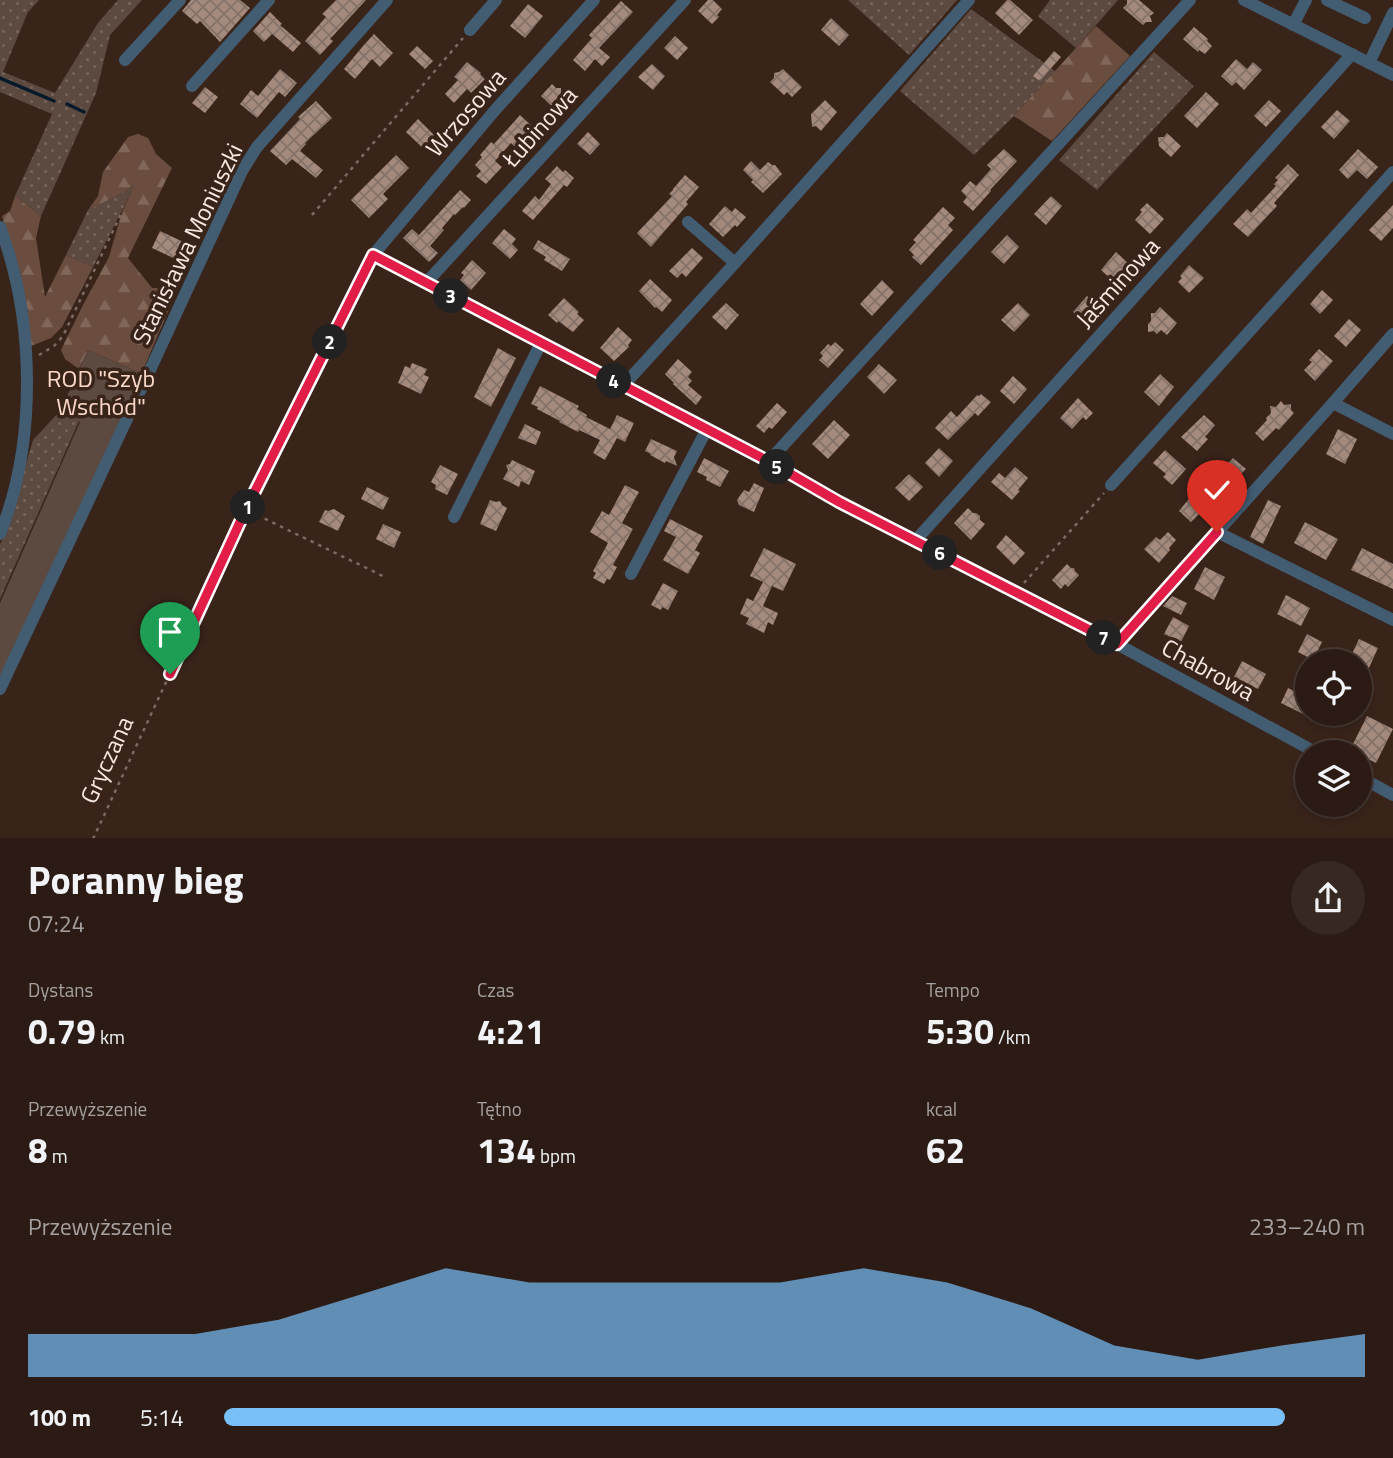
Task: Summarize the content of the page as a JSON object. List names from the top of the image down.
{
  "streets": {
    "street": [
      "Wrzosowa",
      "Łubinowa",
      "Stanisława Moniuszki",
      "Jaśminowa",
      "Chabrowa"
    ],
    "path": ["Gryczana"]
  },
  "crossings": [
    ["Wrzosowa", "Chabrowa"],
    ["Łubinowa", "Chabrowa"],
    ["Jaśminowa", "Chabrowa"]
  ],
  "parks": ["ROD \"Szyb Wschód\""],
  "page": {
    "pins": [
      "3",
      "2",
      "4",
      "5",
      "1",
      "6",
      "7"
    ],
    "heading": ["Poranny bieg", "07:24"],
    "stats": [
      ["Dystans", "0.79 km"],
      ["Czas", "4:21"],
      ["Tempo", "5:30 /km"],
      ["Przewyższenie", "8 m"],
      ["Tętno", "134 bpm"],
      ["kcal", "62"]
    ],
    "chart": ["Przewyższenie", "233–240 m"],
    "list": [
      {
        "name": "100 m",
        "note": "5:14"
      }
    ]
  }
}
